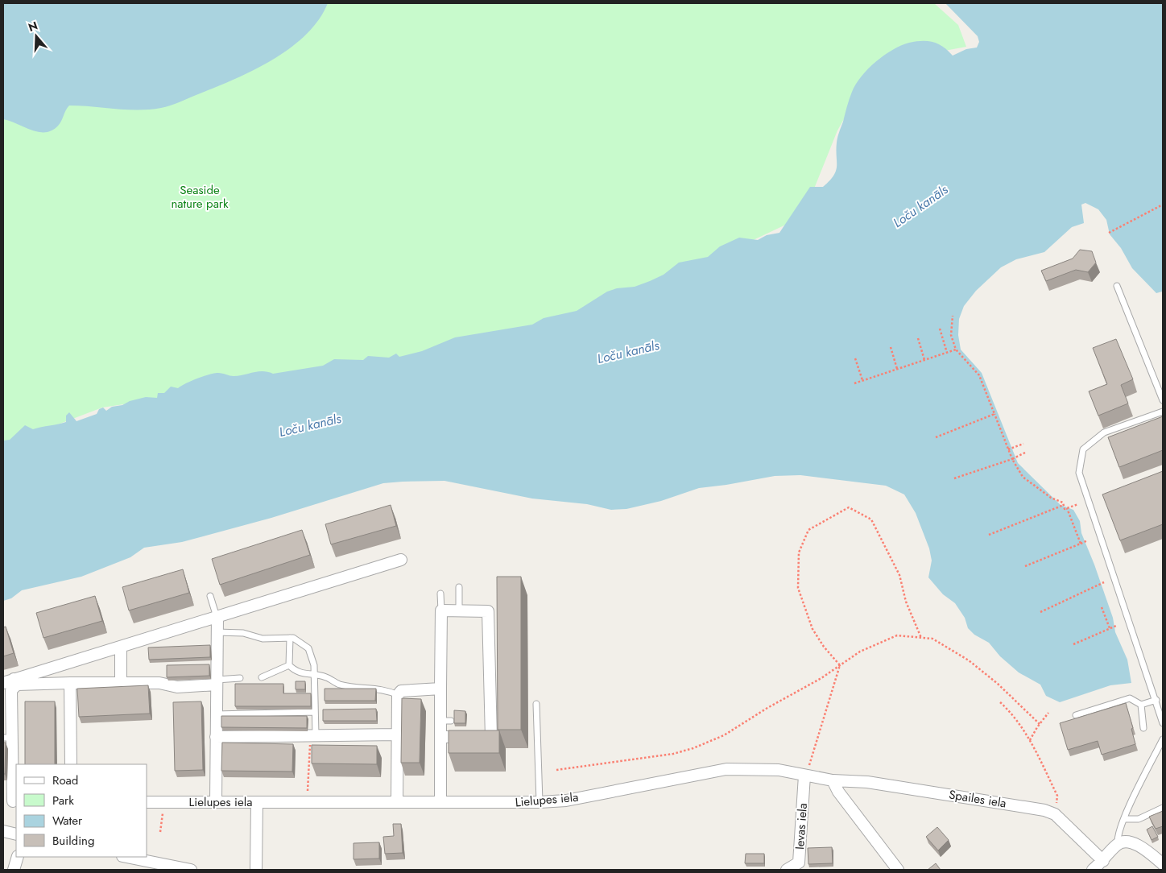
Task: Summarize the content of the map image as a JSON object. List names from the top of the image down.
{
  "streets": {
    "street": ["Spailes iela", "Lielupes iela", "Ievas iela"]
  },
  "crossings": [
    ["Spailes iela", "Lielupes iela"],
    ["Lielupes iela", "Ievas iela"]
  ],
  "water": ["Loču kanāls"],
  "parks": ["Seaside nature park"],
  "legend": [
    "Road",
    "Park",
    "Water",
    "Building"
  ],
  "north": "top"
}
